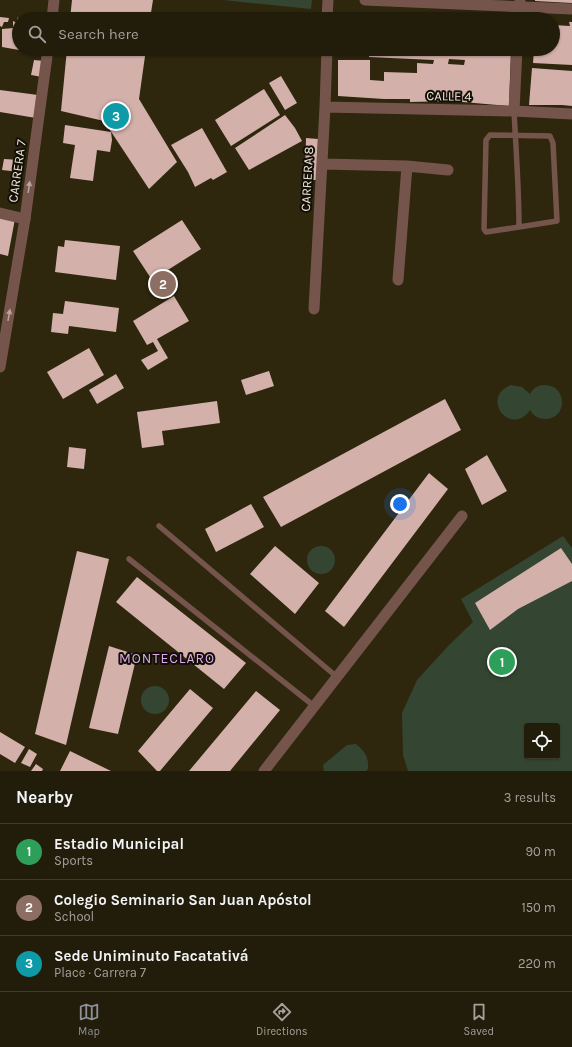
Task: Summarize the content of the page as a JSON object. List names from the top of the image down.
{
  "streets": {
    "street": ["CALLE 4", "CARRERA 7", "CARRERA 8"]
  },
  "crossings": [
    ["CALLE 4", "CARRERA 8"]
  ],
  "one_way": ["CARRERA 7"],
  "districts": ["MONTECLARO"],
  "page": {
    "search": "Search here",
    "pins": ["3", "2", "1"],
    "heading": ["Nearby", "3 results"],
    "list": [
      {
        "mark": "1",
        "name": "Estadio Municipal",
        "note": "Sports",
        "value": "90 m"
      },
      {
        "mark": "2",
        "name": "Colegio Seminario San Juan Apóstol",
        "note": "School",
        "value": "150 m"
      },
      {
        "mark": "3",
        "name": "Sede Uniminuto Facatativá",
        "note": "Place · Carrera 7",
        "value": "220 m"
      }
    ],
    "nav": ["Map", "Directions", "Saved"]
  }
}
